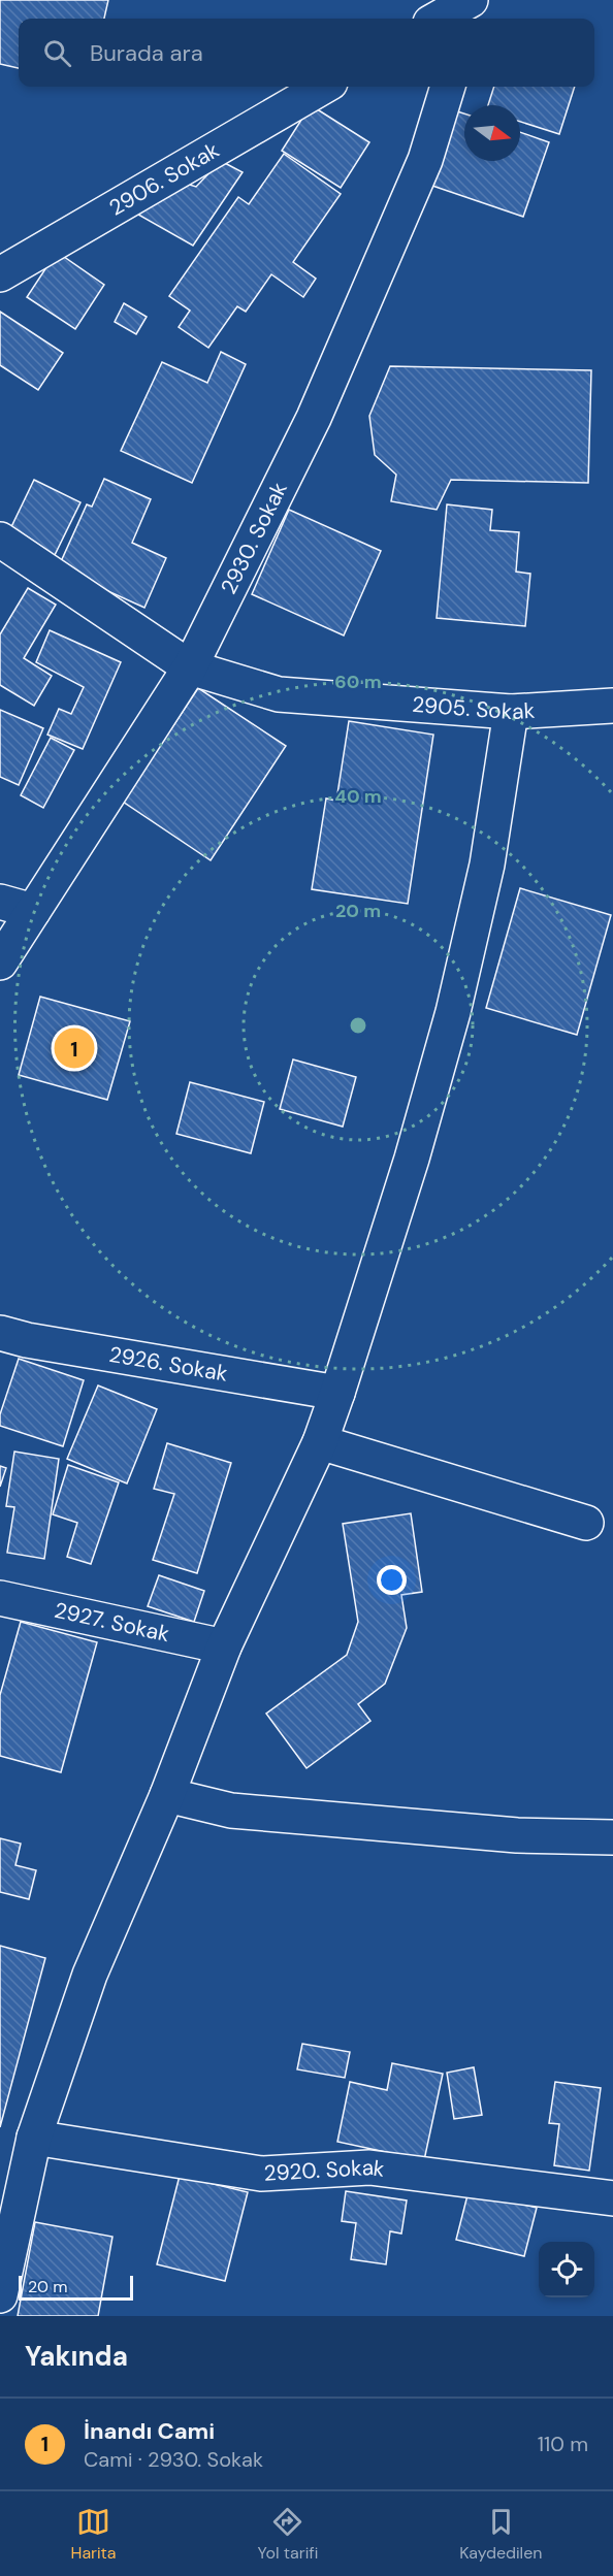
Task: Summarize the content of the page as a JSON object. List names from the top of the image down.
{
  "streets": {
    "street": [
      "2906. Sokak",
      "2930. Sokak",
      "2905. Sokak",
      "2926. Sokak",
      "2927. Sokak",
      "2920. Sokak"
    ]
  },
  "crossings": [
    ["2930. Sokak", "2905. Sokak"]
  ],
  "scale_bar": "20 m",
  "north": "right",
  "page": {
    "search": "Burada ara",
    "pins": "1",
    "scale": "20 m",
    "heading": "Yakında",
    "list": [
      {
        "mark": "1",
        "name": "İnandı Cami",
        "note": "Cami · 2930. Sokak",
        "value": "110 m"
      }
    ],
    "nav": ["Harita", "Yol tarifi", "Kaydedilen"]
  },
  "rings": ["60 m", "40 m", "20 m"]
}
